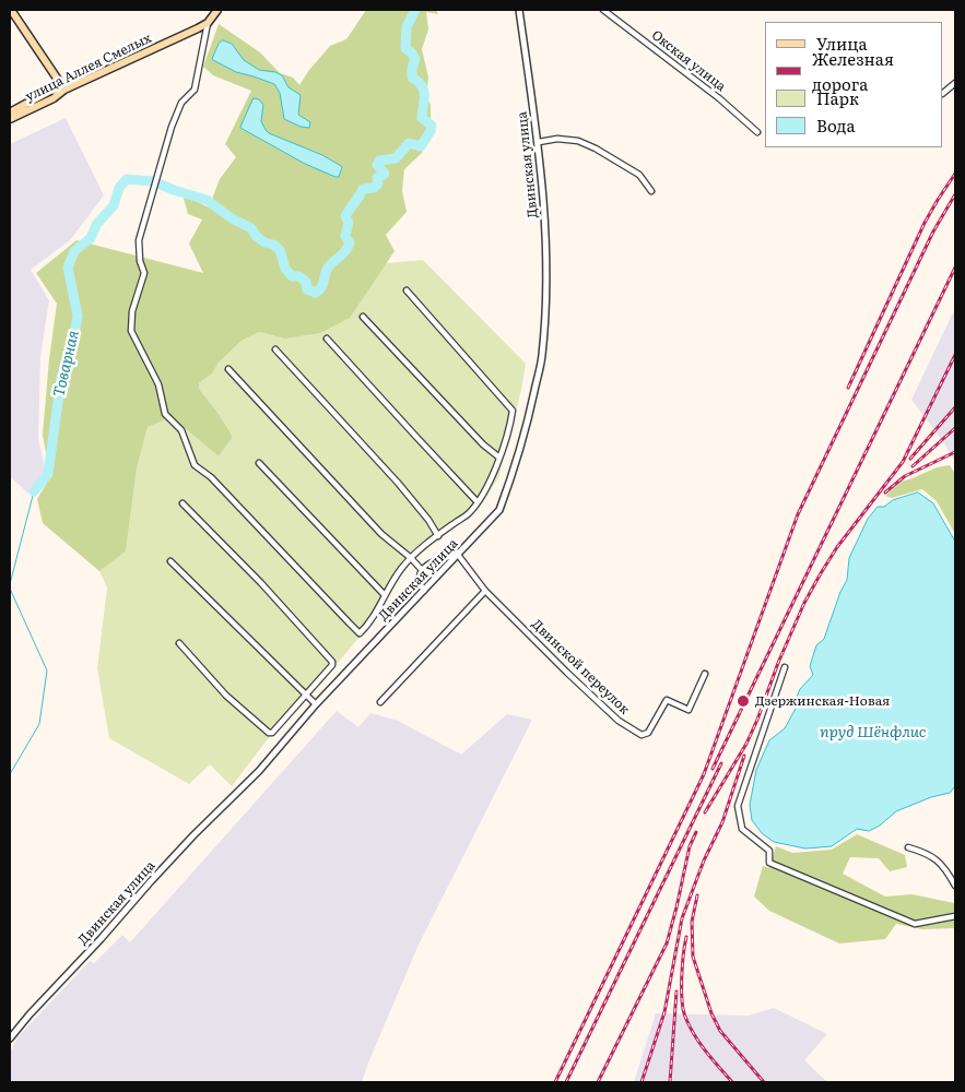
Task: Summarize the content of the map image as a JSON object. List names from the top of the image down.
{
  "streets": {
    "main road": ["улица Аллея Смелых"],
    "street": ["Окская улица", "Двинская улица", "Двинской переулок"]
  },
  "crossings": [
    ["Двинская улица", "Двинской переулок"]
  ],
  "water": ["Товарная", "пруд Шёнфлис"],
  "places": ["Дзержинская-Новая"],
  "legend": [
    "Улица",
    "Железная дорога",
    "Парк",
    "Вода"
  ]
}
